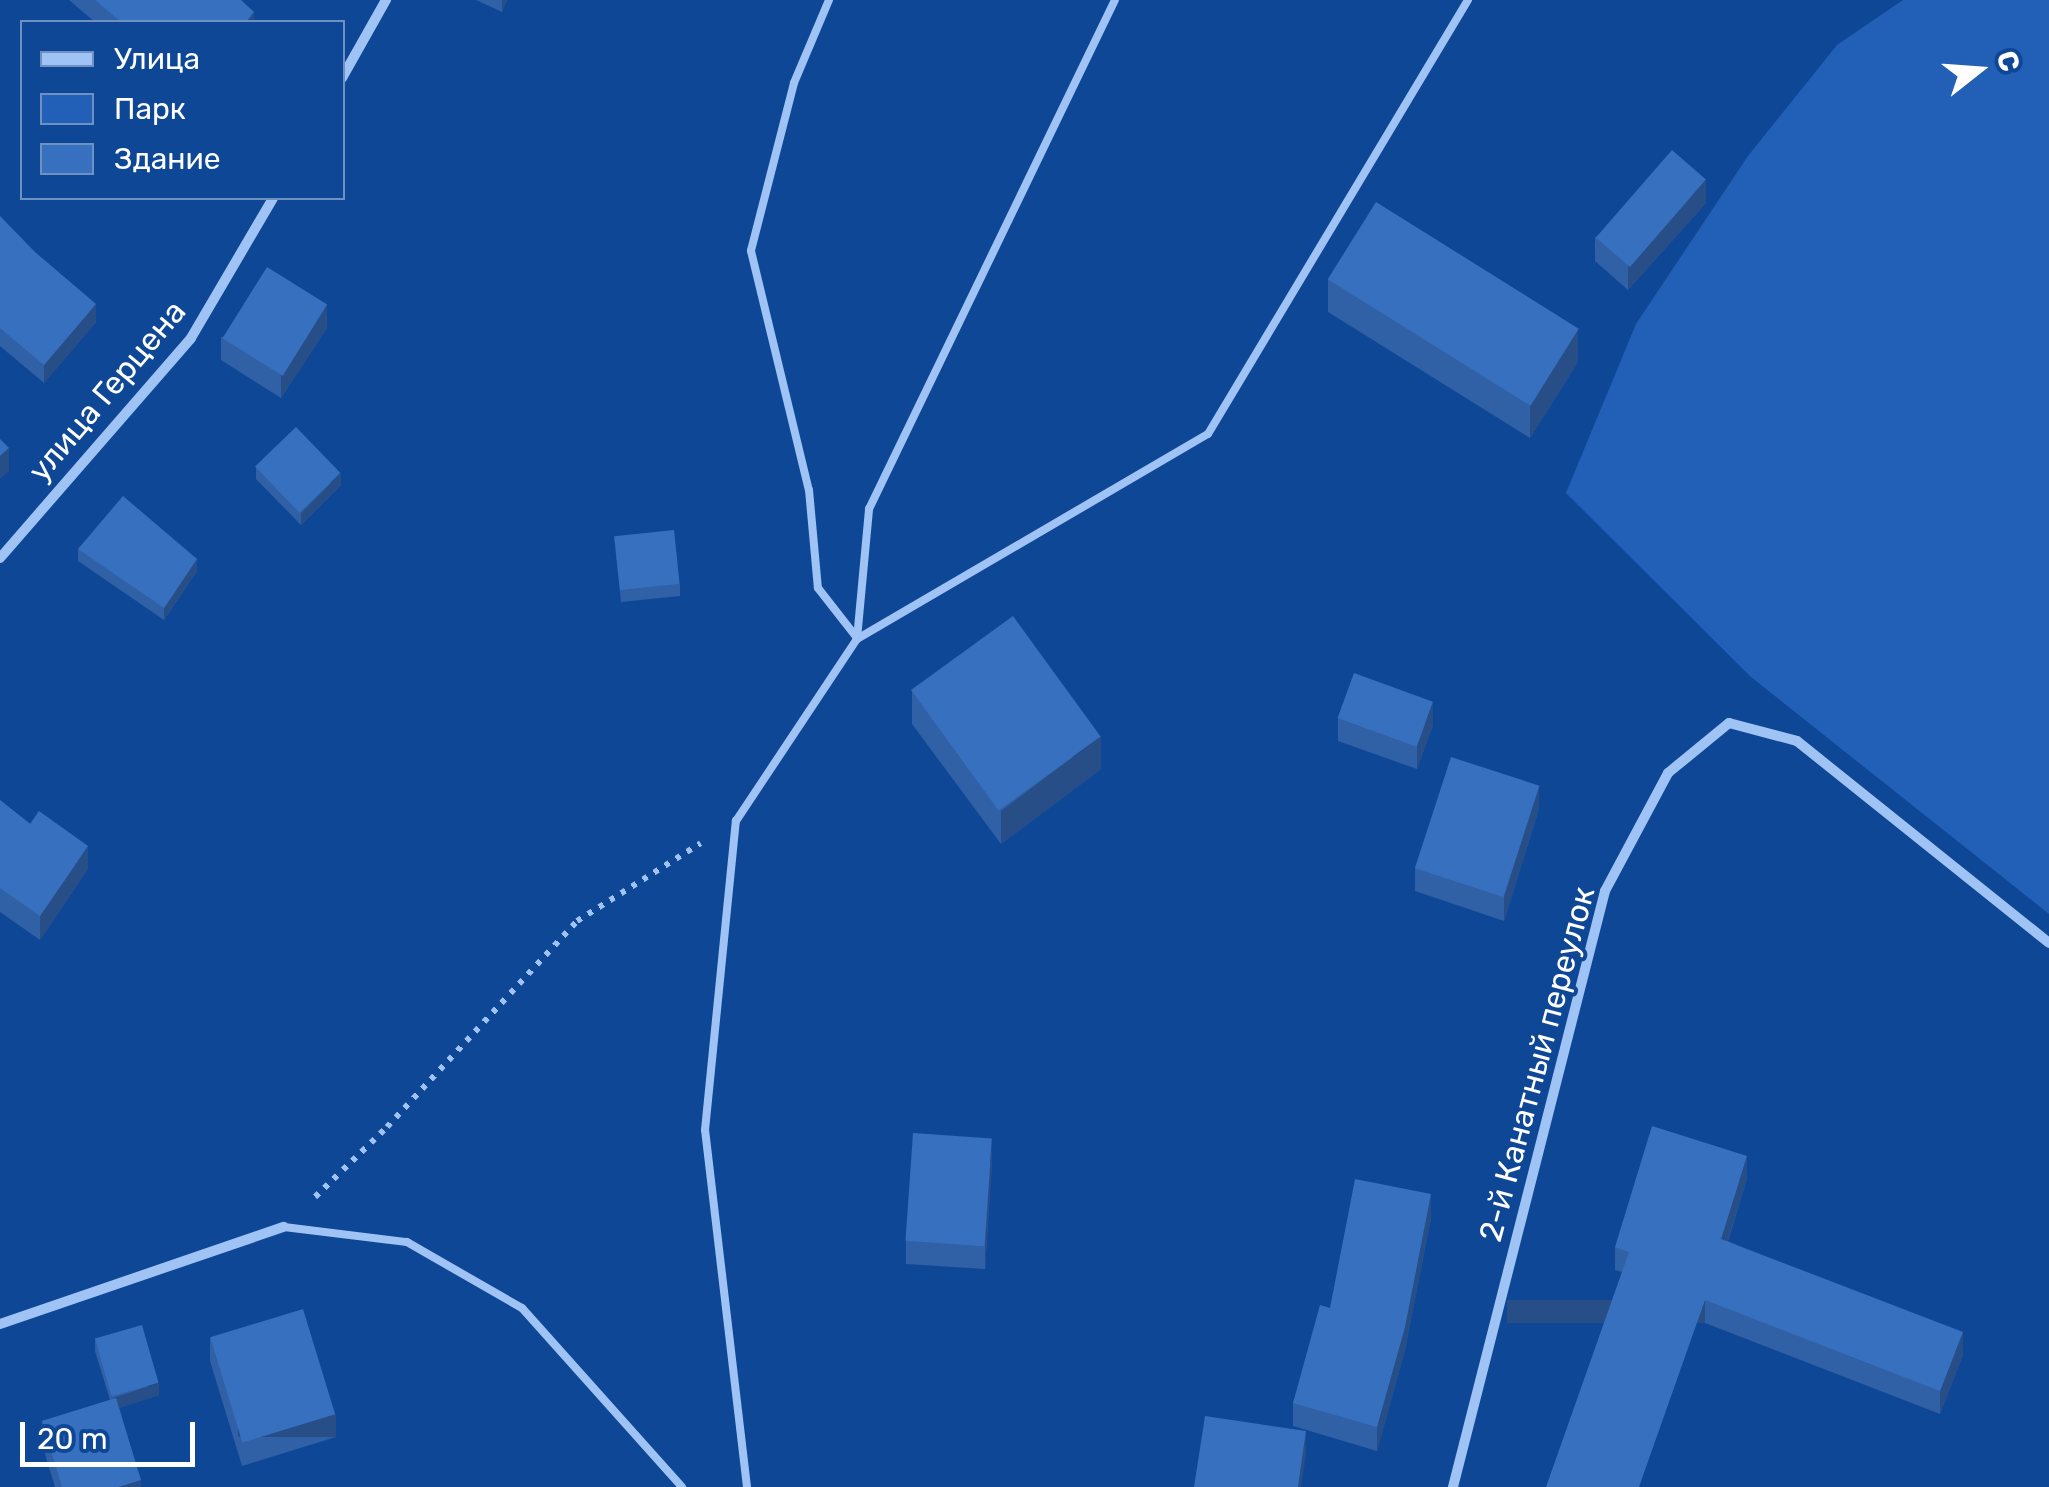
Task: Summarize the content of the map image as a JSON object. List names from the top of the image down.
{
  "streets": {
    "street": ["улица Герцена", "2-й Канатный переулок"]
  },
  "legend": ["Улица", "Парк", "Здание"],
  "scale_bar": "20 m",
  "north": "right"
}
